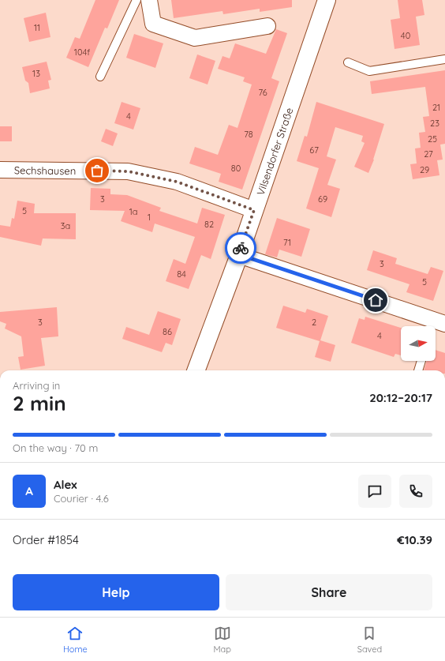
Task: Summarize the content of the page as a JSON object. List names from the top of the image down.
{
  "streets": {
    "main road": ["Vilsendorfer Straße"],
    "street": ["Sechshausen"]
  },
  "crossings": [
    ["Vilsendorfer Straße", "Sechshausen"]
  ],
  "house_numbers": [
    "11",
    "40",
    "104f",
    "13",
    "76",
    "21",
    "4",
    "23",
    "78",
    "25",
    "67",
    "27",
    "80",
    "29",
    "3",
    "69",
    "5",
    "1a",
    "1",
    "82",
    "3a",
    "71",
    "3",
    "84",
    "5",
    "3",
    "2",
    "86",
    "4"
  ],
  "north": "right",
  "page": {
    "heading": ["2 min", "Arriving in", "20:12–20:17"],
    "panel": [
      "Alex",
      "Courier · 4.6",
      "Order #1854",
      "€10.39"
    ],
    "bar": "On the way · 70 m",
    "round": "A",
    "buttons": ["Help", "Share"],
    "tabs": ["Home", "Map", "Saved"]
  }
}
